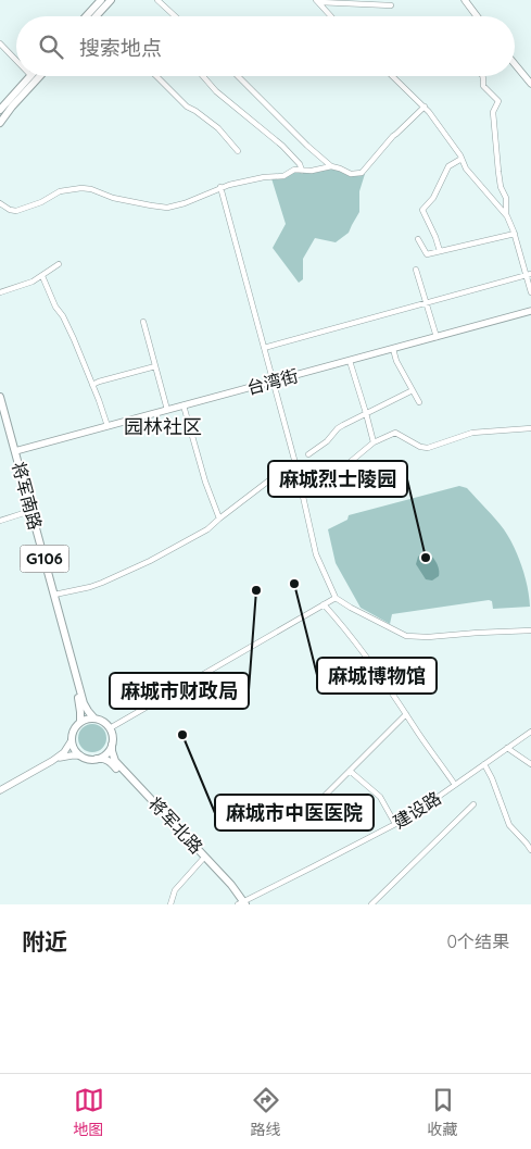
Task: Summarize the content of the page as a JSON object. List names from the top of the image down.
{
  "streets": {
    "highway": ["将军南路", "G106", "将军北路"],
    "main road": ["台湾街"],
    "street": ["建设路"]
  },
  "crossings": [
    ["台湾街", "将军南路"],
    ["将军南路", "G106"],
    ["将军南路", "将军北路"],
    ["G106", "将军北路"],
    ["建设路", "将军北路"]
  ],
  "districts": ["园林社区"],
  "places": [
    "麻城烈士陵园",
    "麻城博物馆",
    "麻城市财政局",
    "麻城市中医医院"
  ],
  "page": {
    "search": "搜索地点",
    "heading": ["附近", "0个结果"],
    "nav": ["地图", "路线", "收藏"]
  }
}
